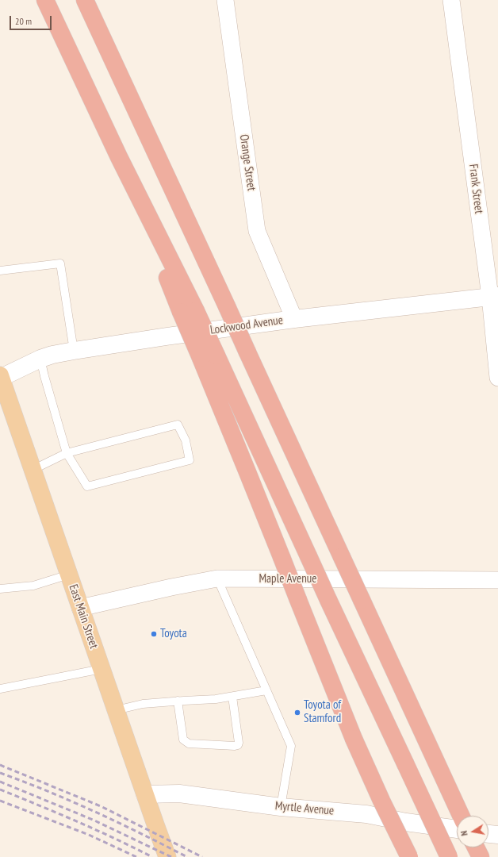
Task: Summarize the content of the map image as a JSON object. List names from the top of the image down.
{
  "streets": {
    "main road": ["East Main Street"],
    "street": [
      "Orange Street",
      "Frank Street",
      "Lockwood Avenue",
      "Maple Avenue",
      "Myrtle Avenue"
    ]
  },
  "crossings": [
    ["Orange Street", "Lockwood Avenue"],
    ["Frank Street", "Lockwood Avenue"],
    ["Lockwood Avenue", "East Main Street"],
    ["Maple Avenue", "East Main Street"],
    ["East Main Street", "Myrtle Avenue"]
  ],
  "places": ["Toyota", "Toyota of Stamford"],
  "scale_bar": "20 m",
  "north": "left"
}
